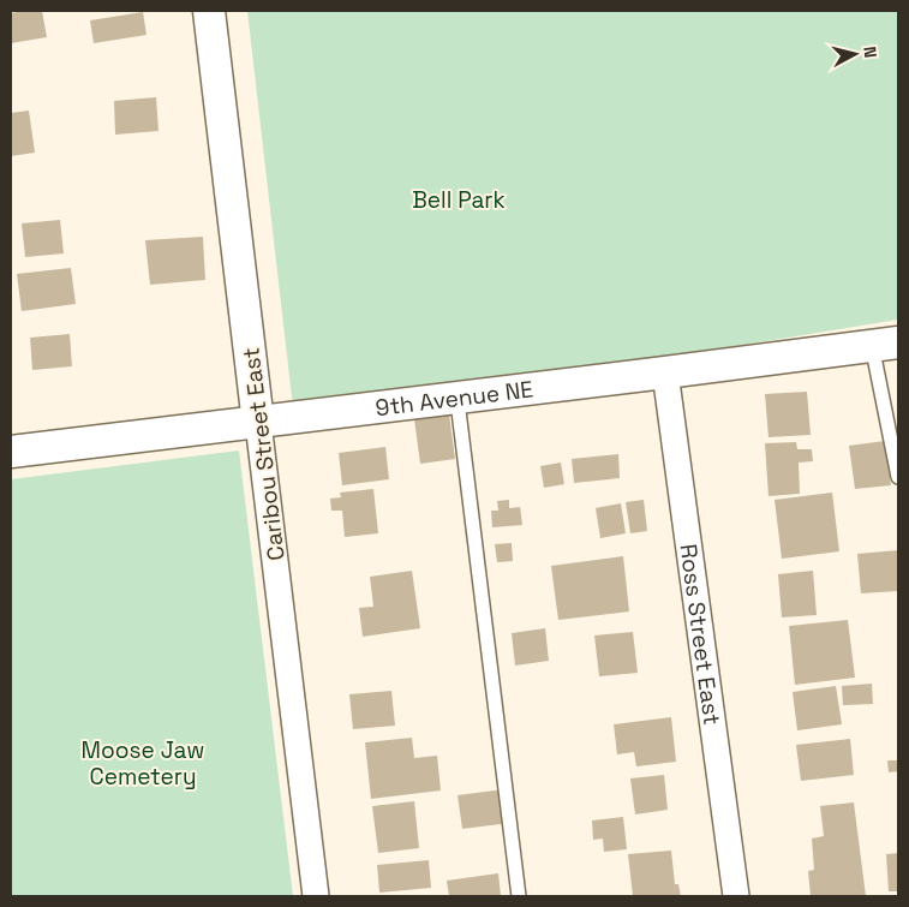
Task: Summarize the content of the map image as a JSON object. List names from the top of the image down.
{
  "streets": {
    "street": ["9th Avenue NE", "Caribou Street East", "Ross Street East"]
  },
  "crossings": [
    ["9th Avenue NE", "Caribou Street East"],
    ["9th Avenue NE", "Ross Street East"]
  ],
  "parks": ["Bell Park", "Moose Jaw Cemetery"],
  "north": "right"
}
